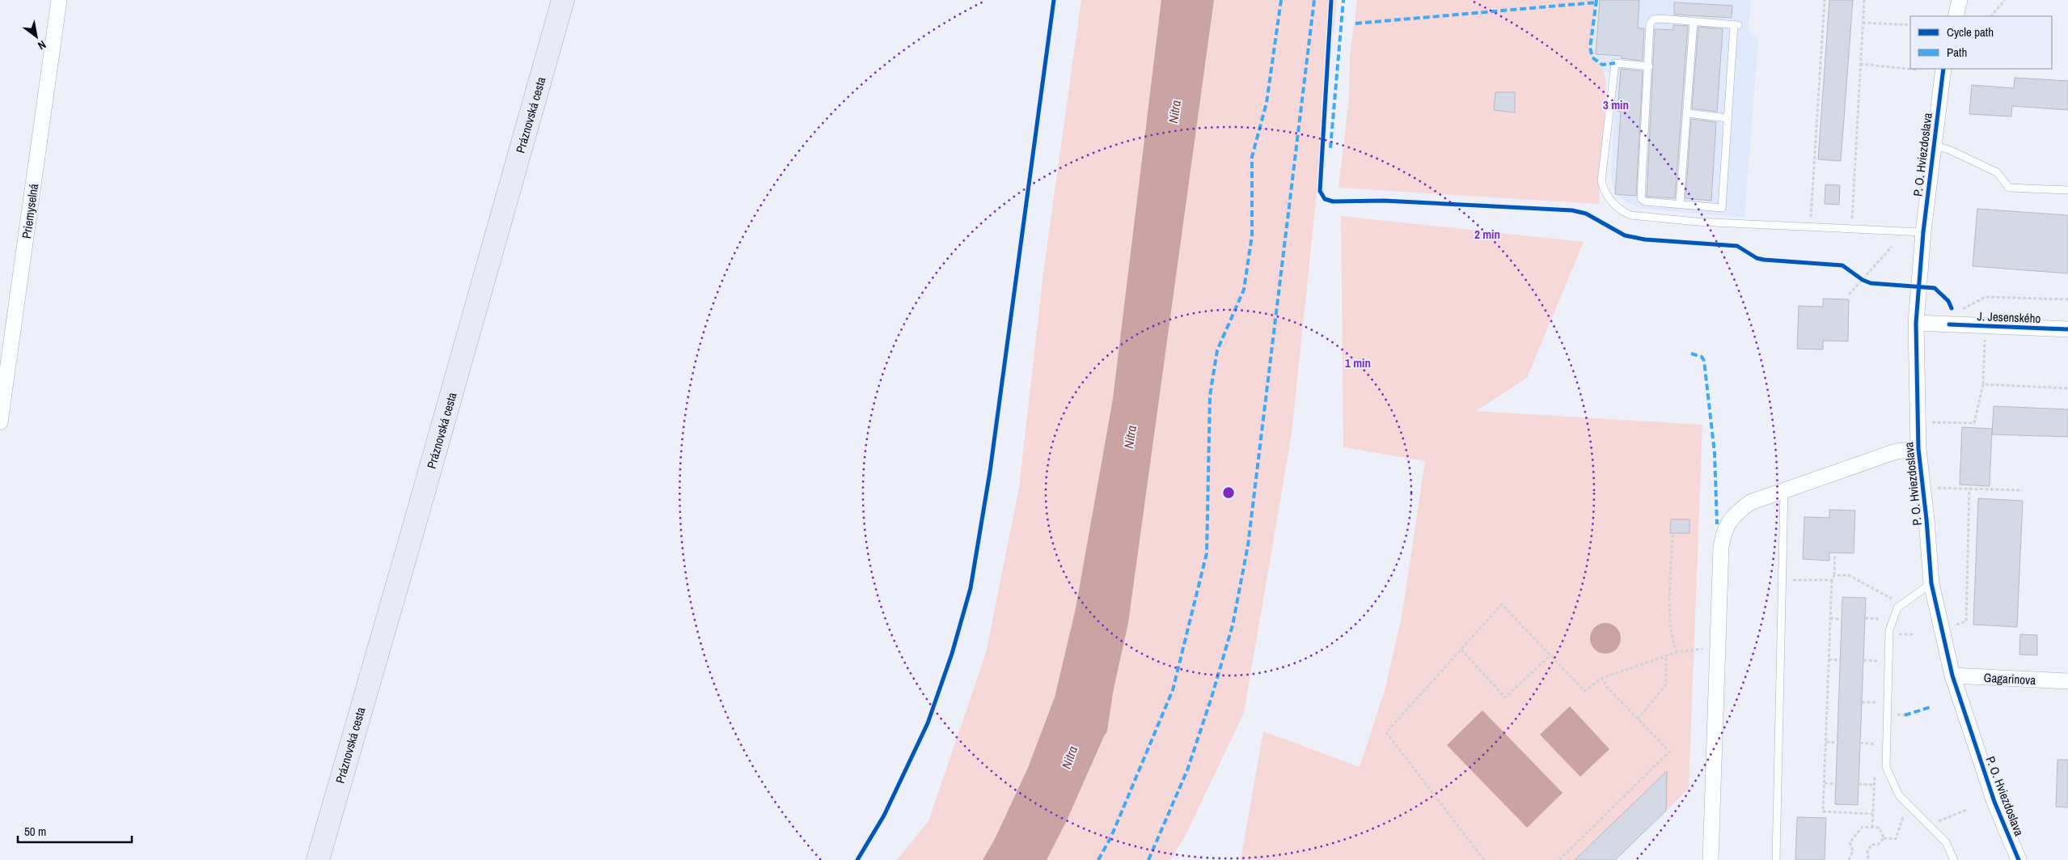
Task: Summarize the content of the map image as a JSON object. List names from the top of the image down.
{
  "streets": {
    "main road": ["Práznovská cesta"],
    "street": [
      "P. O. Hviezdoslava",
      "Priemyselná",
      "J. Jesenského",
      "Gagarinova"
    ]
  },
  "crossings": [
    ["P. O. Hviezdoslava", "J. Jesenského"],
    ["P. O. Hviezdoslava", "Gagarinova"]
  ],
  "water": ["Nitra"],
  "legend": ["Cycle path", "Path"],
  "scale_bar": "50 m",
  "north": "bottom right",
  "rings": ["3 min", "2 min", "1 min"]
}
